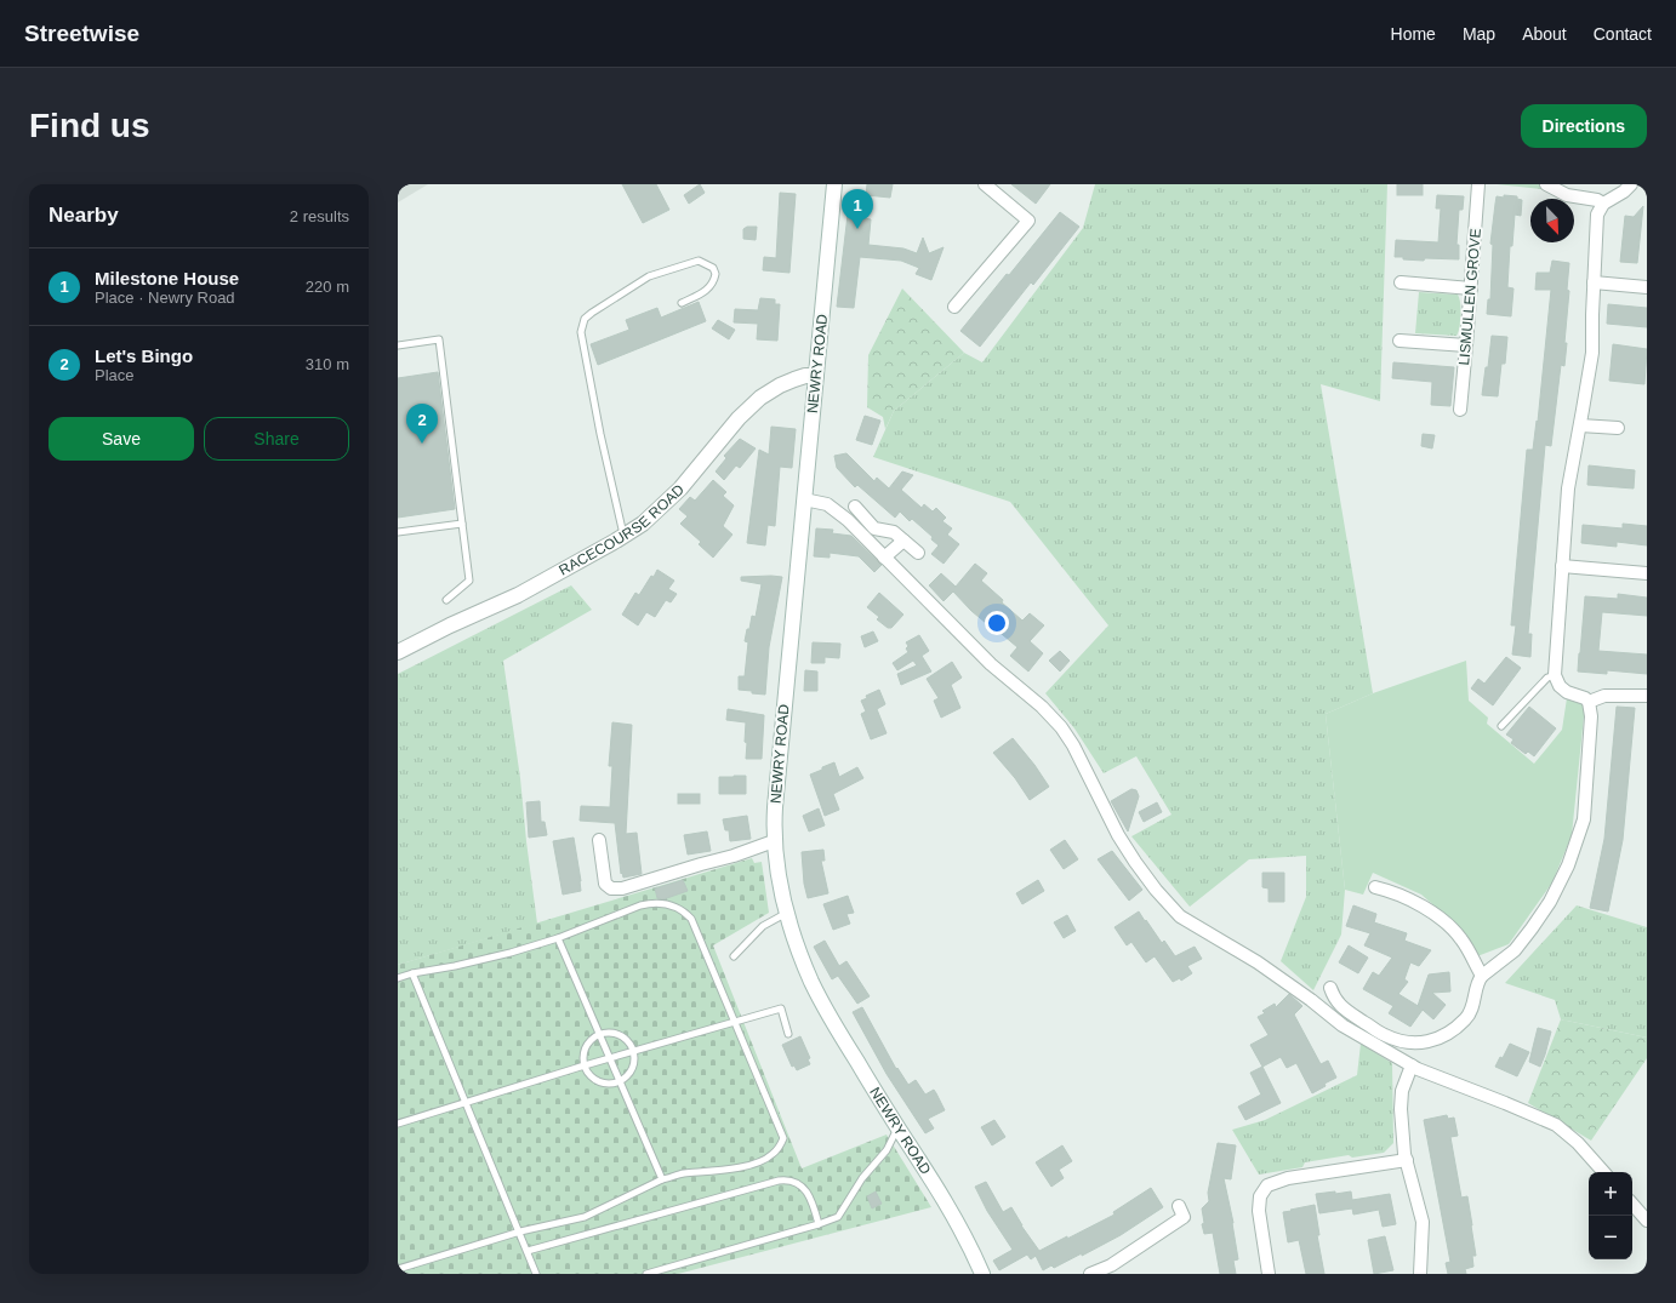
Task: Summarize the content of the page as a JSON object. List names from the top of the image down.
{
  "streets": {
    "main road": ["NEWRY ROAD", "RACECOURSE ROAD"],
    "street": ["LISMULLEN GROVE"]
  },
  "crossings": [
    ["NEWRY ROAD", "RACECOURSE ROAD"]
  ],
  "north": "bottom right",
  "page": {
    "header": "Streetwise",
    "nav": [
      "Home",
      "Map",
      "About",
      "Contact"
    ],
    "buttons": [
      "Directions",
      ["Save", "Share"]
    ],
    "title": "Find us",
    "heading": ["Nearby", "2 results"],
    "pins": ["1", "2"],
    "list": [
      {
        "mark": "1",
        "name": "Milestone House",
        "note": "Place · Newry Road",
        "value": "220 m"
      },
      {
        "mark": "2",
        "name": "Let's Bingo",
        "note": "Place",
        "value": "310 m"
      }
    ],
    "map_buttons": ["+", "−"]
  }
}
